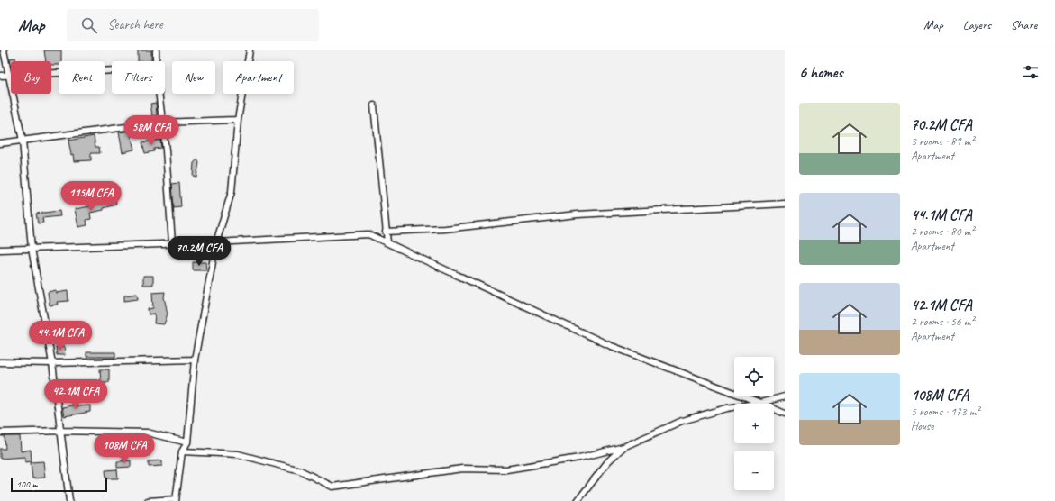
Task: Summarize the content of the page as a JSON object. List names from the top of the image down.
{
  "scale_bar": "100 m",
  "page": {
    "header": "Map",
    "search": "Search here",
    "nav": ["Map", "Layers", "Share"],
    "heading": "6 homes",
    "chip": [
      "Buy",
      "Rent",
      "Filters",
      "New",
      "Apartment"
    ],
    "list": [
      {
        "name": "70.2M CFA",
        "note": "3 rooms · 89 m² · Apartment"
      },
      {
        "name": "44.1M CFA",
        "note": "2 rooms · 80 m² · Apartment"
      },
      {
        "name": "42.1M CFA",
        "note": "2 rooms · 56 m² · Apartment"
      },
      {
        "name": "108M CFA",
        "note": "5 rooms · 173 m² · House"
      }
    ],
    "price": [
      "58M CFA",
      "115M CFA",
      "70.2M CFA",
      "44.1M CFA",
      "42.1M CFA",
      "108M CFA"
    ],
    "map_buttons": ["+", "−"],
    "scale": "100 m"
  }
}
